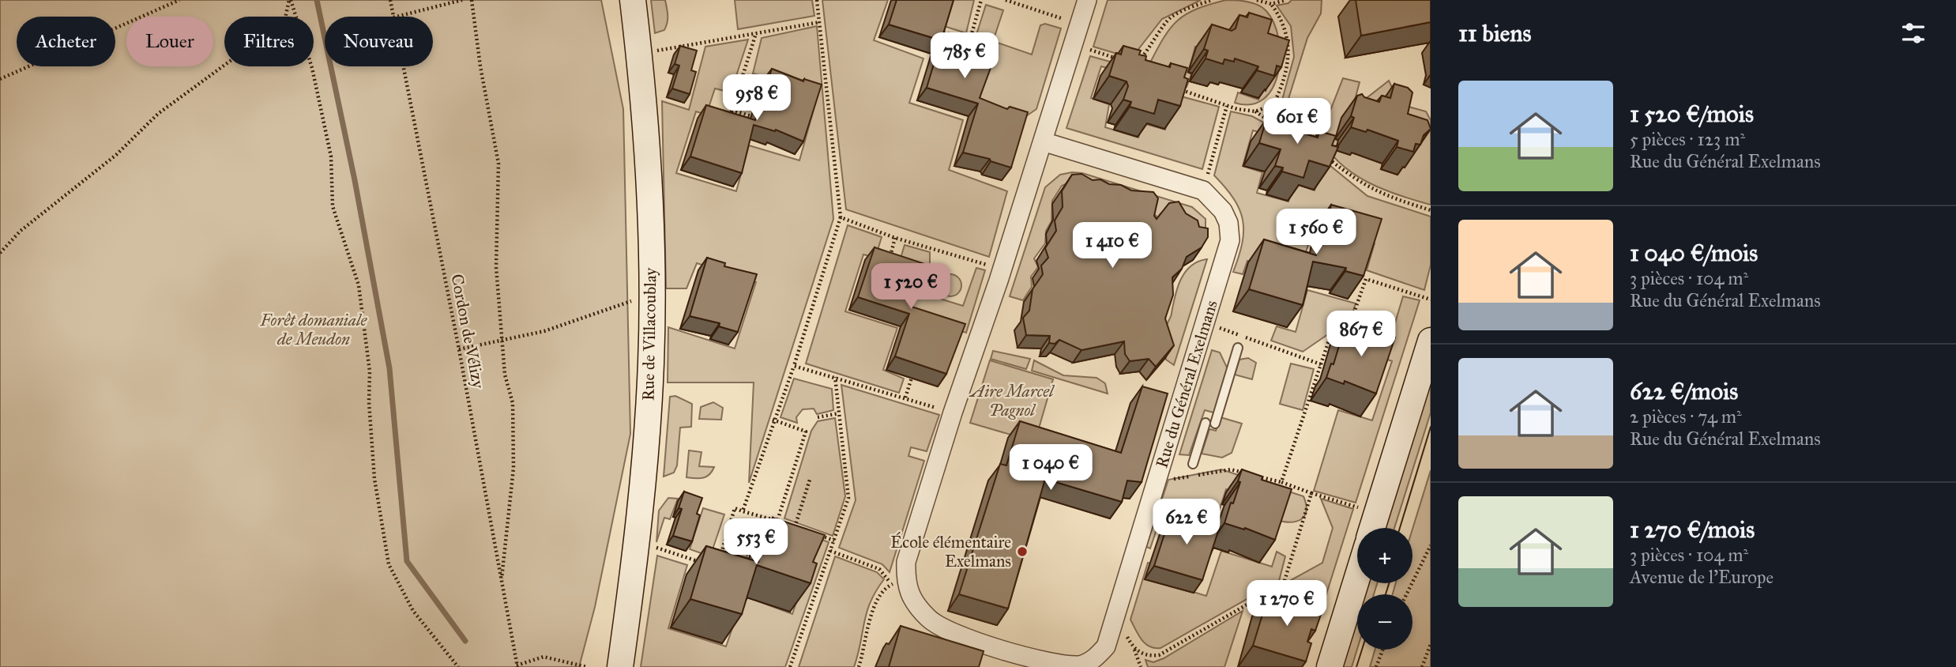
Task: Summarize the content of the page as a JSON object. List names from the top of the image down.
{
  "streets": {
    "street": ["Rue de Villacoublay", "Rue du Général Exelmans"],
    "path": ["Cordon de Vélizy"]
  },
  "parks": ["Forêt domaniale de Meudon", "Aire Marcel Pagnol"],
  "places": ["École élémentaire Exelmans"],
  "page": {
    "heading": "11 biens",
    "chip": [
      "Acheter",
      "Louer",
      "Filtres",
      "Nouveau"
    ],
    "price": [
      "785 €",
      "958 €",
      "601 €",
      "1 560 €",
      "1 410 €",
      "1 520 €",
      "867 €",
      "1 040 €",
      "622 €",
      "553 €",
      "1 270 €"
    ],
    "list": [
      {
        "name": "1 520 €/mois",
        "note": "5 pièces · 123 m² · Rue du Général Exelmans"
      },
      {
        "name": "1 040 €/mois",
        "note": "3 pièces · 104 m² · Rue du Général Exelmans"
      },
      {
        "name": "622 €/mois",
        "note": "2 pièces · 74 m² · Rue du Général Exelmans"
      },
      {
        "name": "1 270 €/mois",
        "note": "3 pièces · 104 m² · Avenue de l'Europe"
      }
    ],
    "map_buttons": ["+", "−"]
  }
}
